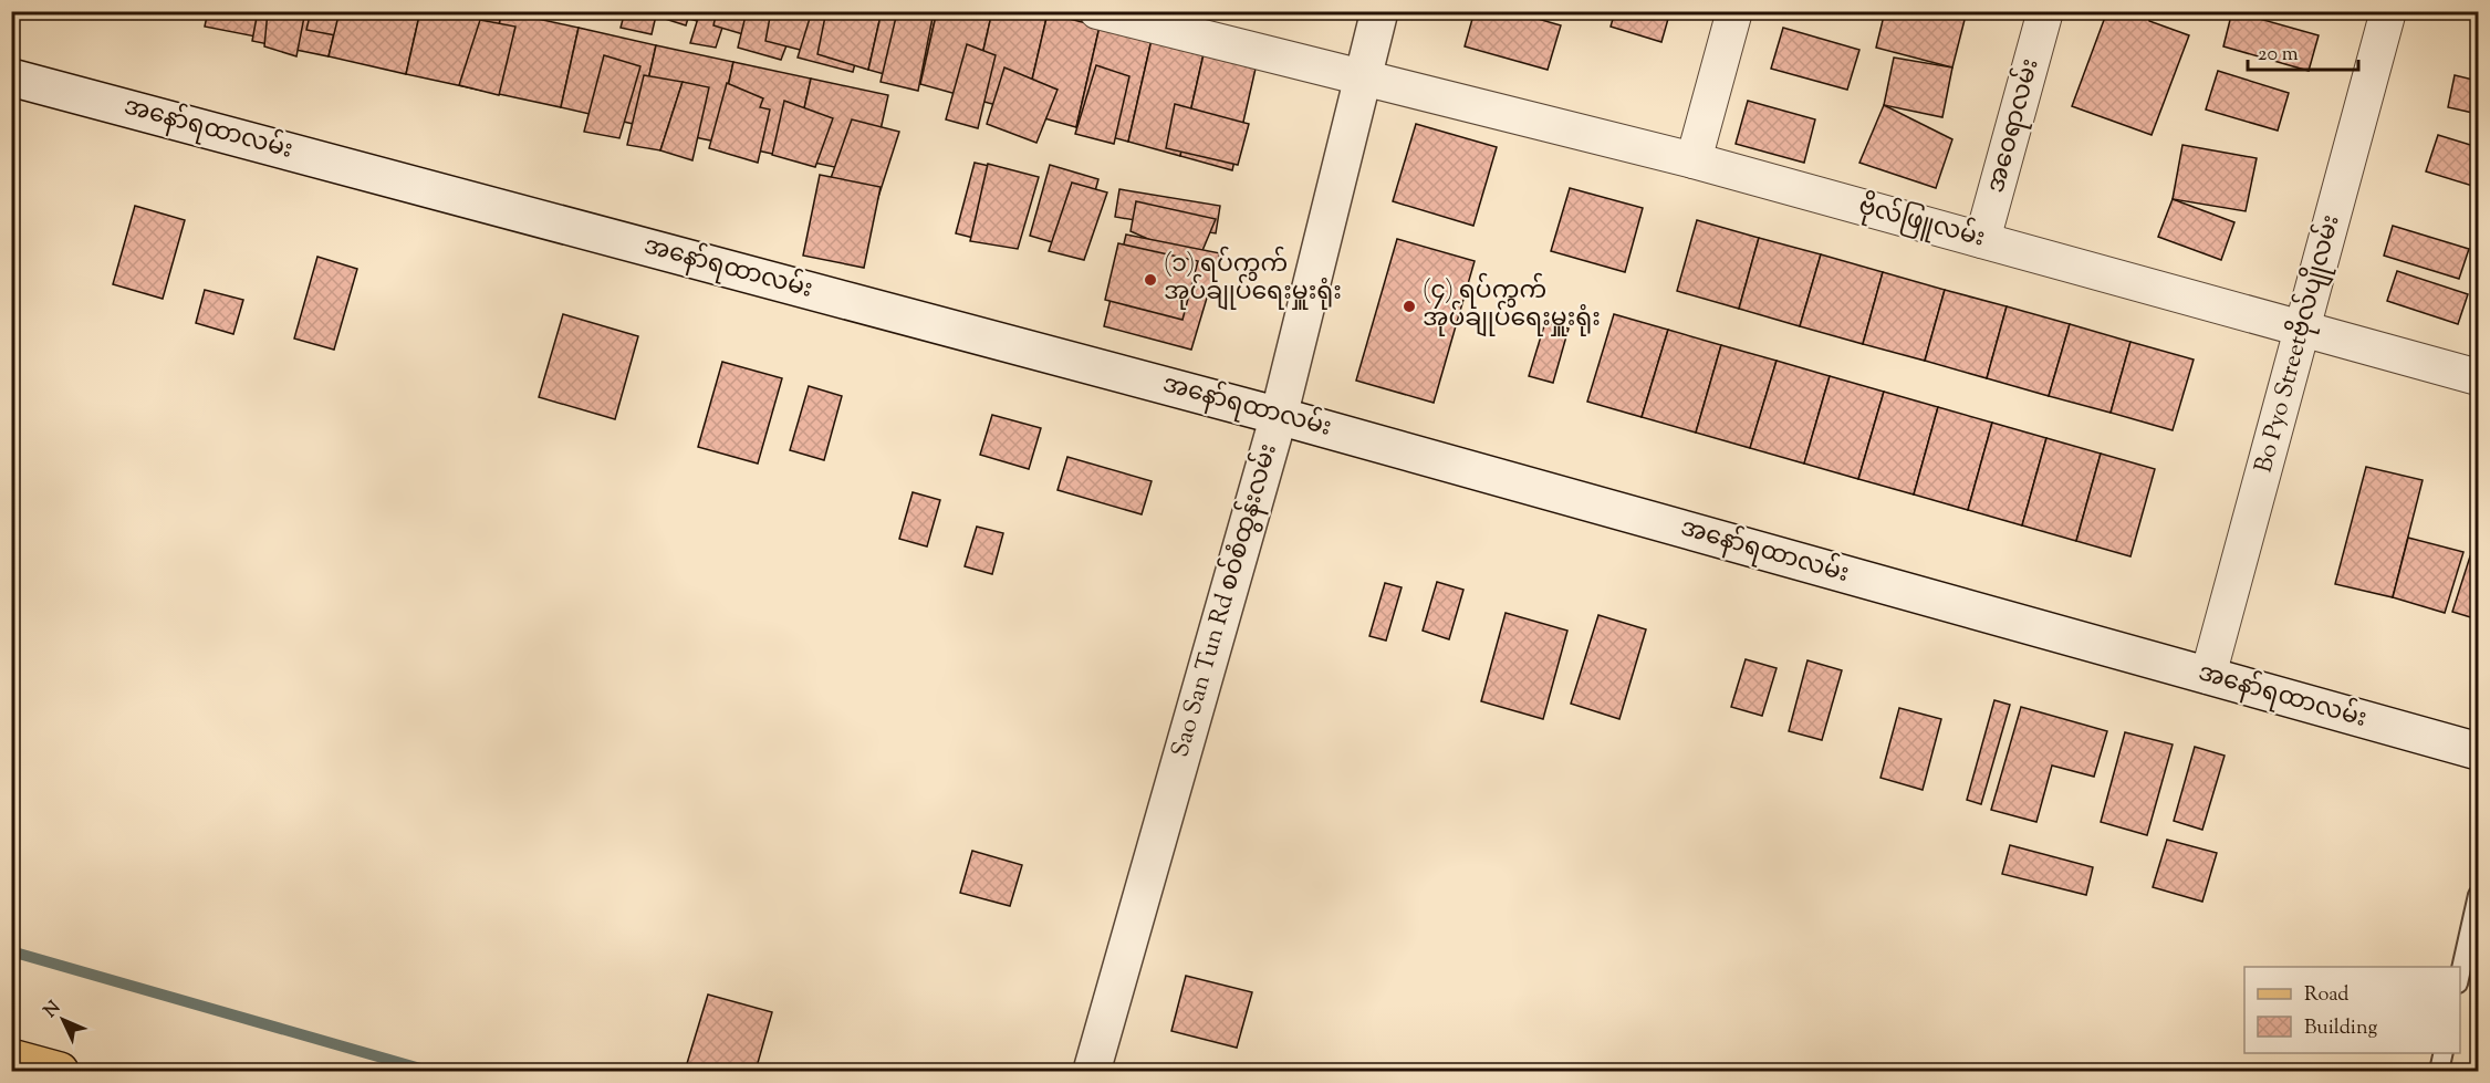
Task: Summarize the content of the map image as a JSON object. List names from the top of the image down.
{
  "streets": {
    "main road": ["အနော်ရထာလမ်း", "Sao San Tun Rd စဝ်စံထွန်းလမ်း"],
    "street": ["အဝေရာလမ်း", "ဗိုလ်ဖြူလမ်း", "Bo Pyo Streetဗိုလ်ပျိုလမ်း"]
  },
  "crossings": [
    ["အဝေရာလမ်း", "ဗိုလ်ဖြူလမ်း"],
    ["အနော်ရထာလမ်း", "Bo Pyo Streetဗိုလ်ပျိုလမ်း"],
    ["အနော်ရထာလမ်း", "Sao San Tun Rd စဝ်စံထွန်းလမ်း"],
    ["ဗိုလ်ဖြူလမ်း", "Bo Pyo Streetဗိုလ်ပျိုလမ်း"],
    ["ဗိုလ်ဖြူလမ်း", "Sao San Tun Rd စဝ်စံထွန်းလမ်း"]
  ],
  "places": ["(၁) ရပ်ကွက် အုပ်ချုပ်ရေးမှူးရုံး", "(၄) ရပ်ကွက် အုပ်ချုပ်ရေးမှူးရုံး"],
  "legend": ["Road", "Building"],
  "scale_bar": "20 m",
  "north": "top left"
}
